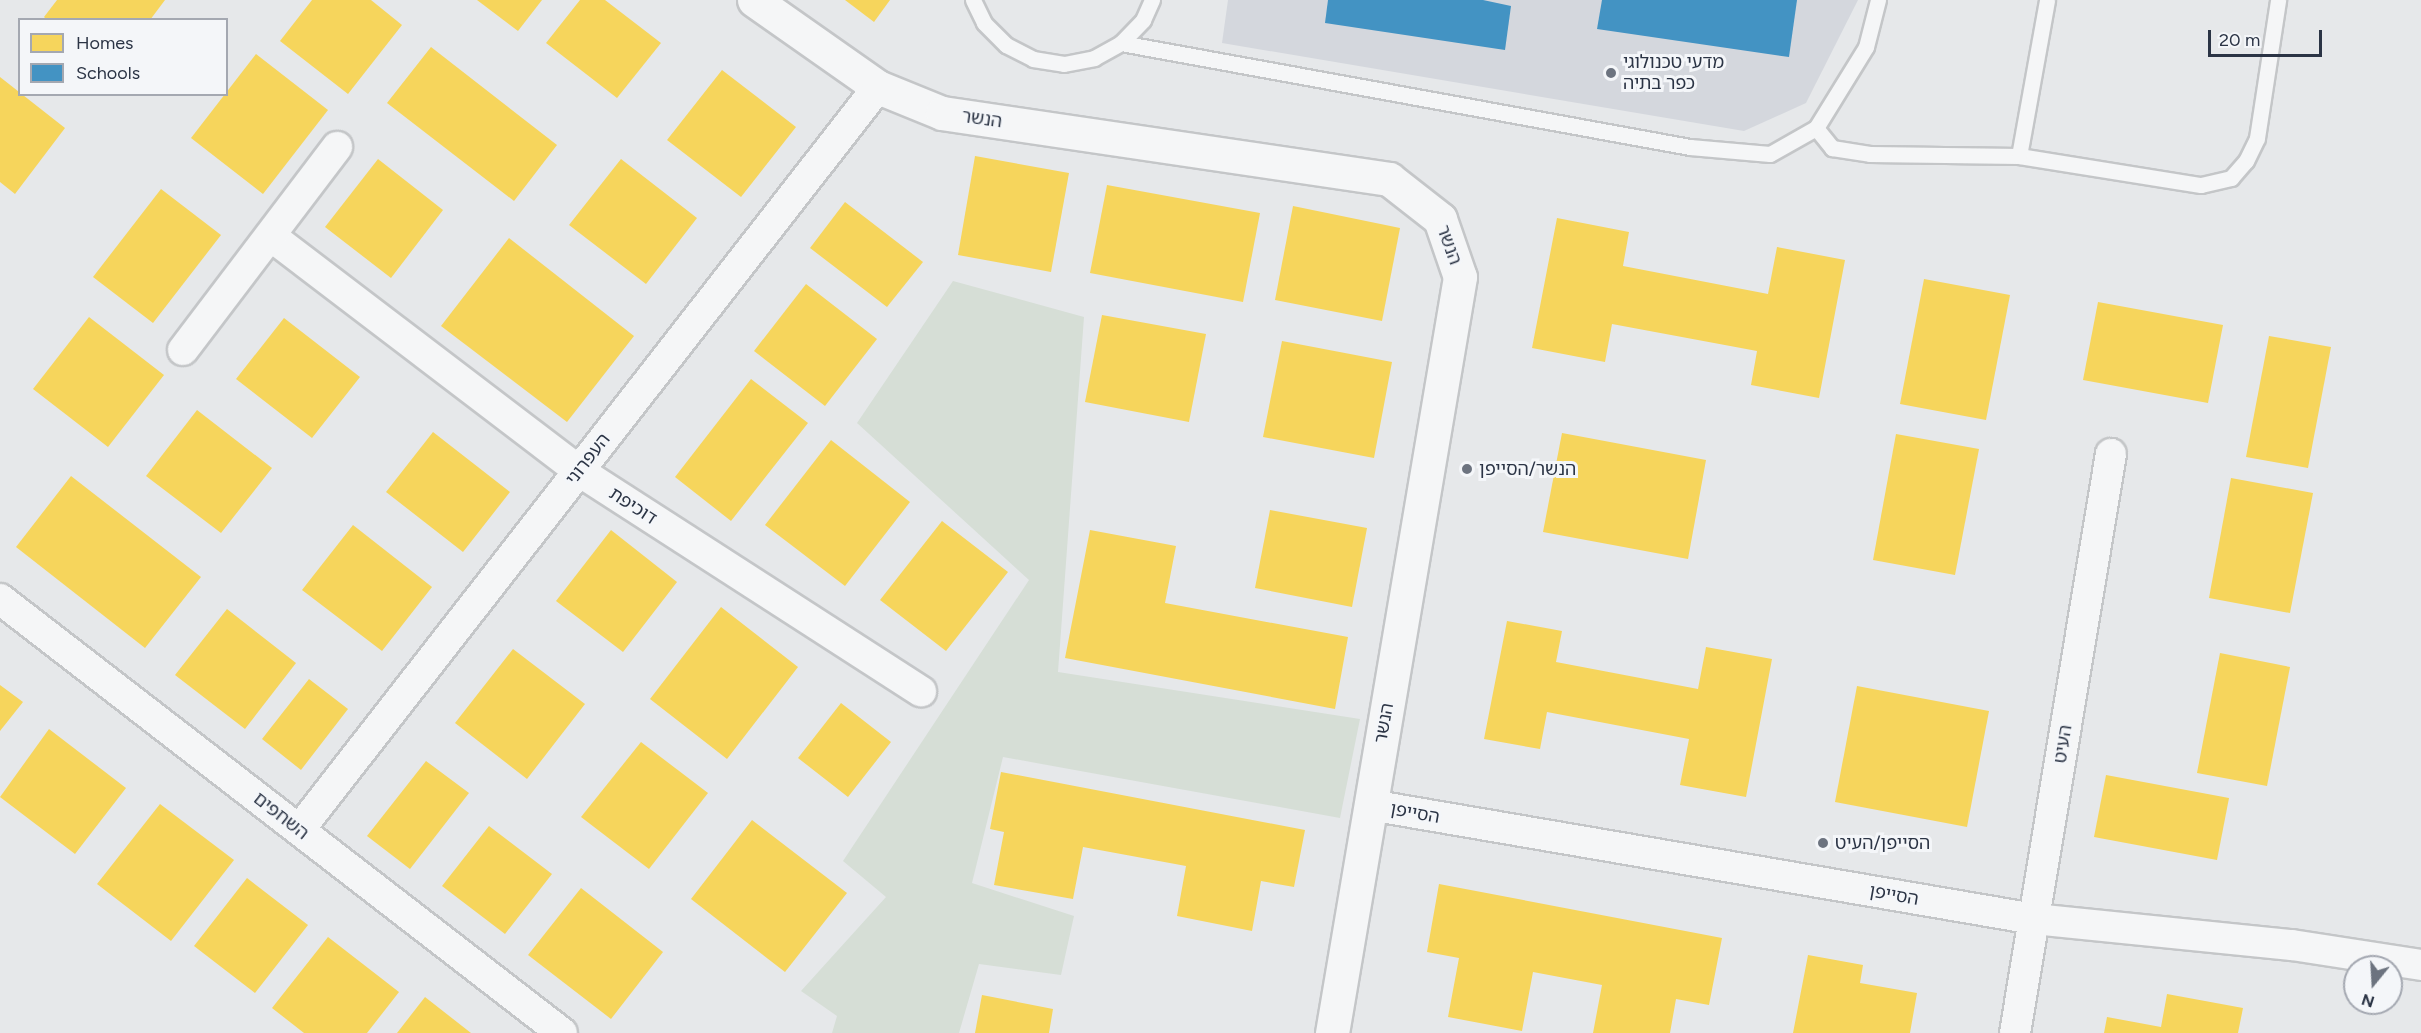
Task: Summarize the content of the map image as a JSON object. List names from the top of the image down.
{
  "streets": {
    "street": [
      "הנשר",
      "העפרוני",
      "דוכיפת",
      "העיט",
      "הסייפן",
      "השחפים"
    ]
  },
  "crossings": [
    ["הנשר", "העפרוני"],
    ["הנשר", "הסייפן"],
    ["העפרוני", "דוכיפת"],
    ["העפרוני", "השחפים"],
    ["העיט", "הסייפן"]
  ],
  "places": ["מדעי טכנולוגי כפר בתיה", "הנשר/הסייפן", "הסייפן/העיט"],
  "legend": ["Homes", "Schools"],
  "scale_bar": "20 m",
  "north": "bottom"
}
